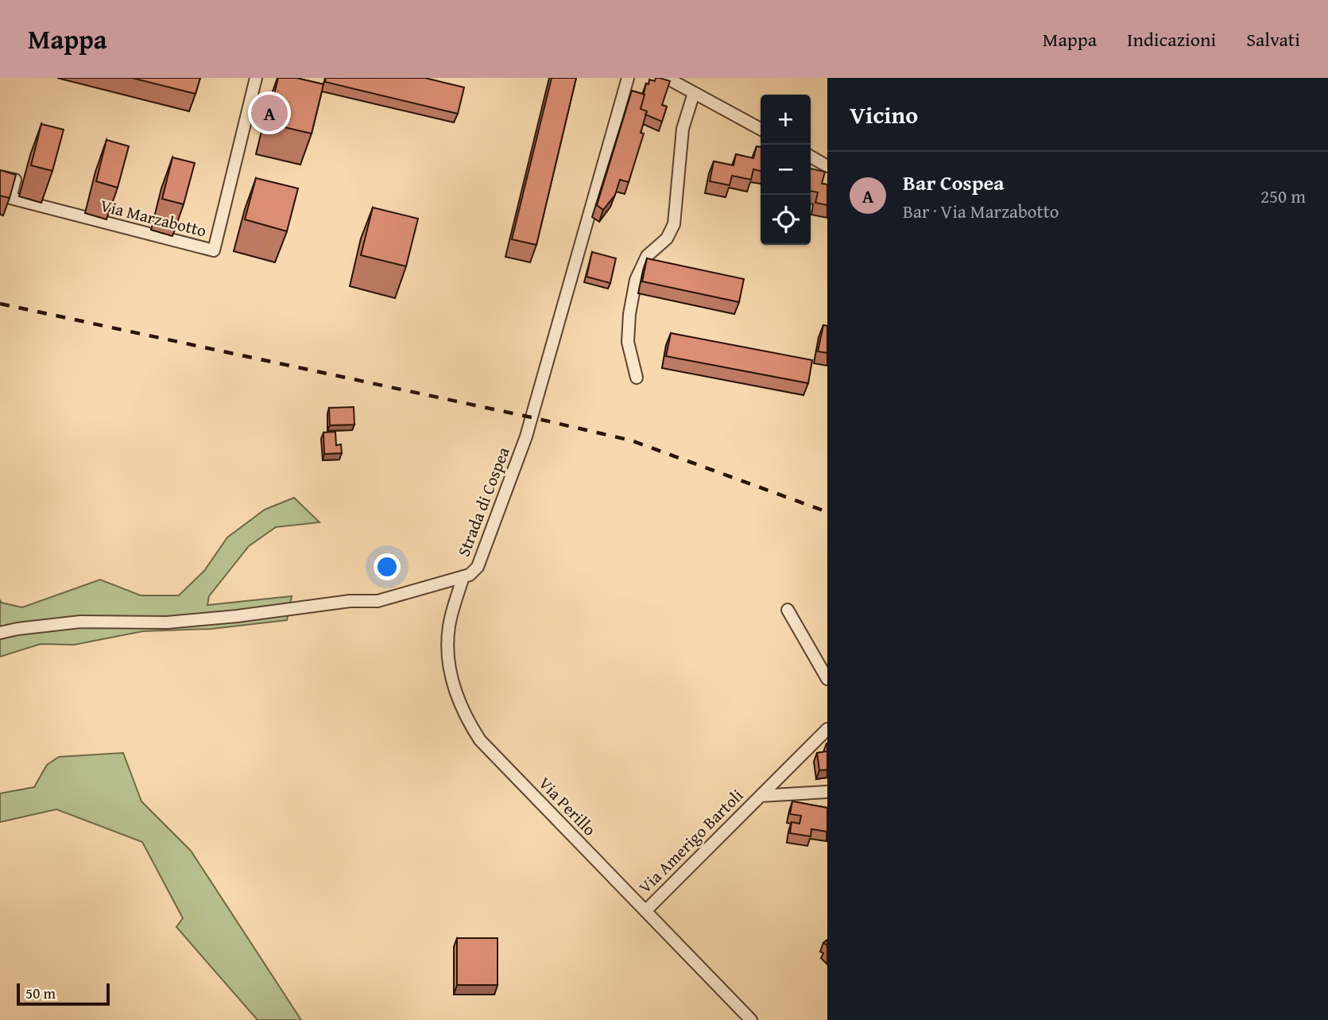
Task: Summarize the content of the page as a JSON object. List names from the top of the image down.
{
  "streets": {
    "street": [
      "Via Marzabotto",
      "Strada di Cospea",
      "Via Perillo",
      "Via Amerigo Bartoli"
    ]
  },
  "crossings": [
    ["Strada di Cospea", "Via Perillo"],
    ["Via Perillo", "Via Amerigo Bartoli"]
  ],
  "scale_bar": "50 m",
  "page": {
    "header": "Mappa",
    "nav": ["Mappa", "Indicazioni", "Salvati"],
    "heading": "Vicino",
    "pins": "A",
    "map_buttons": ["+", "−"],
    "list": [
      {
        "mark": "A",
        "name": "Bar Cospea",
        "note": "Bar · Via Marzabotto",
        "value": "250 m"
      }
    ],
    "scale": "50 m"
  }
}
